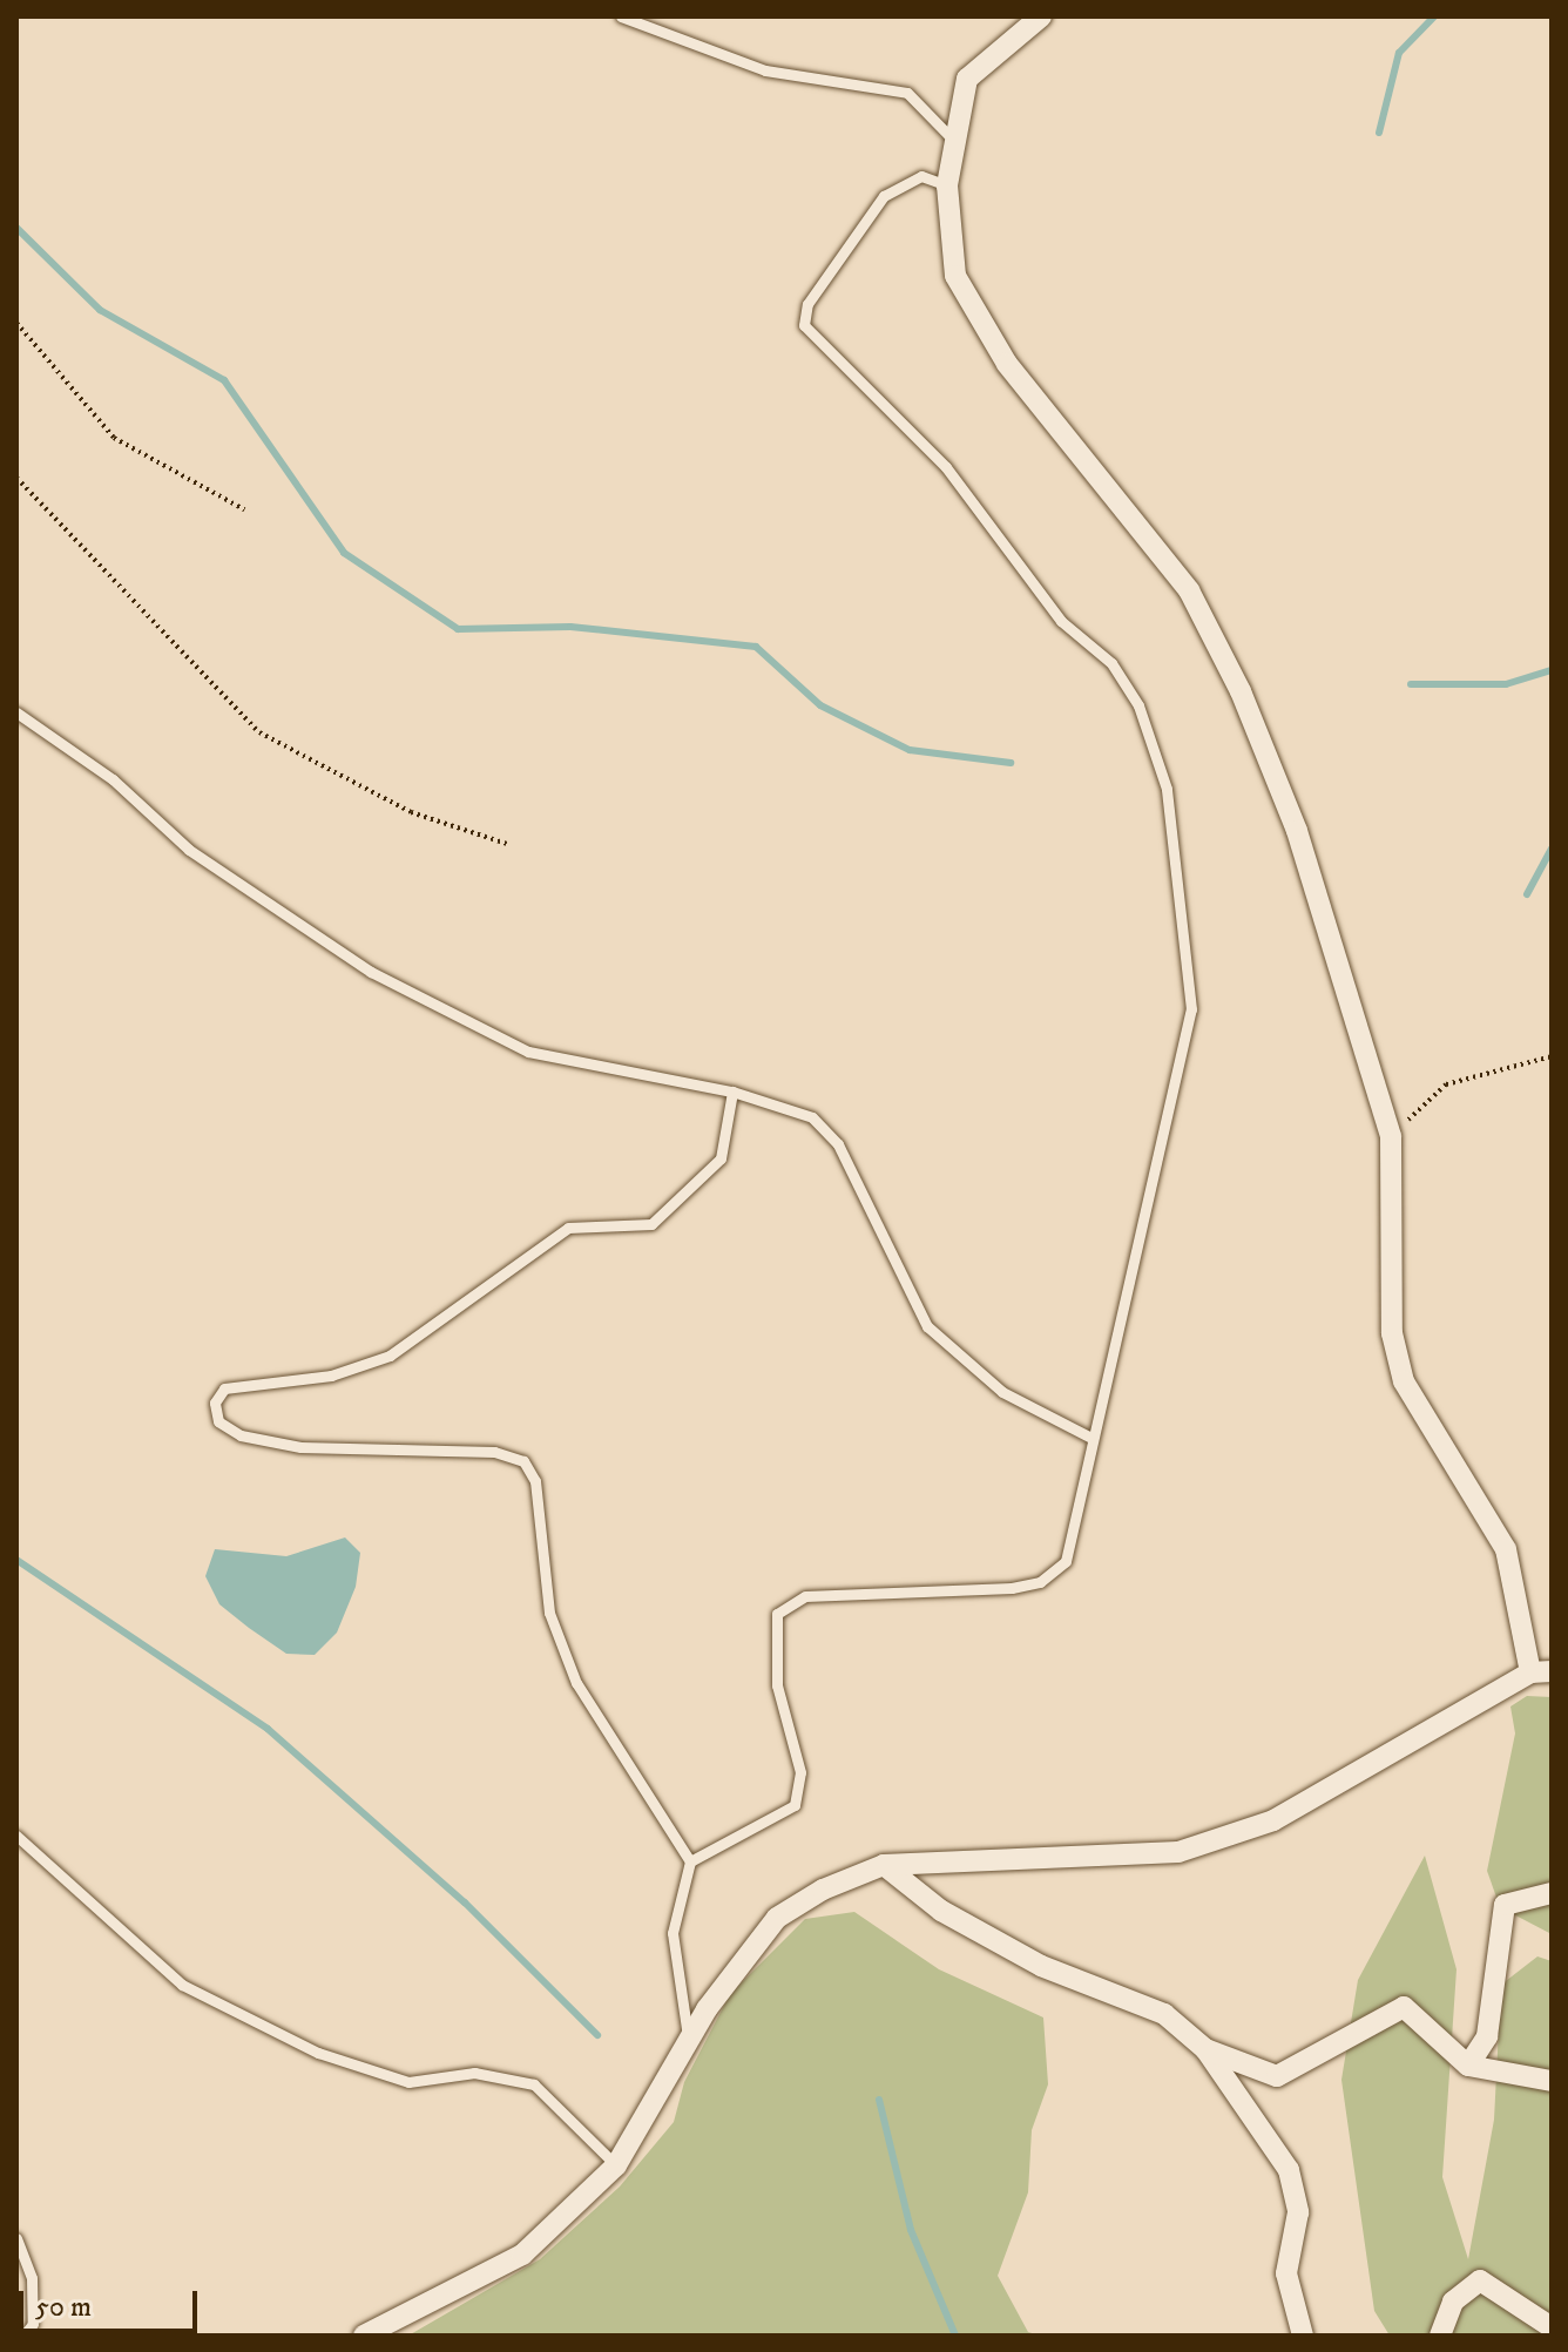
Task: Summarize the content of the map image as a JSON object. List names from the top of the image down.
{
  "scale_bar": "50 m"
}
